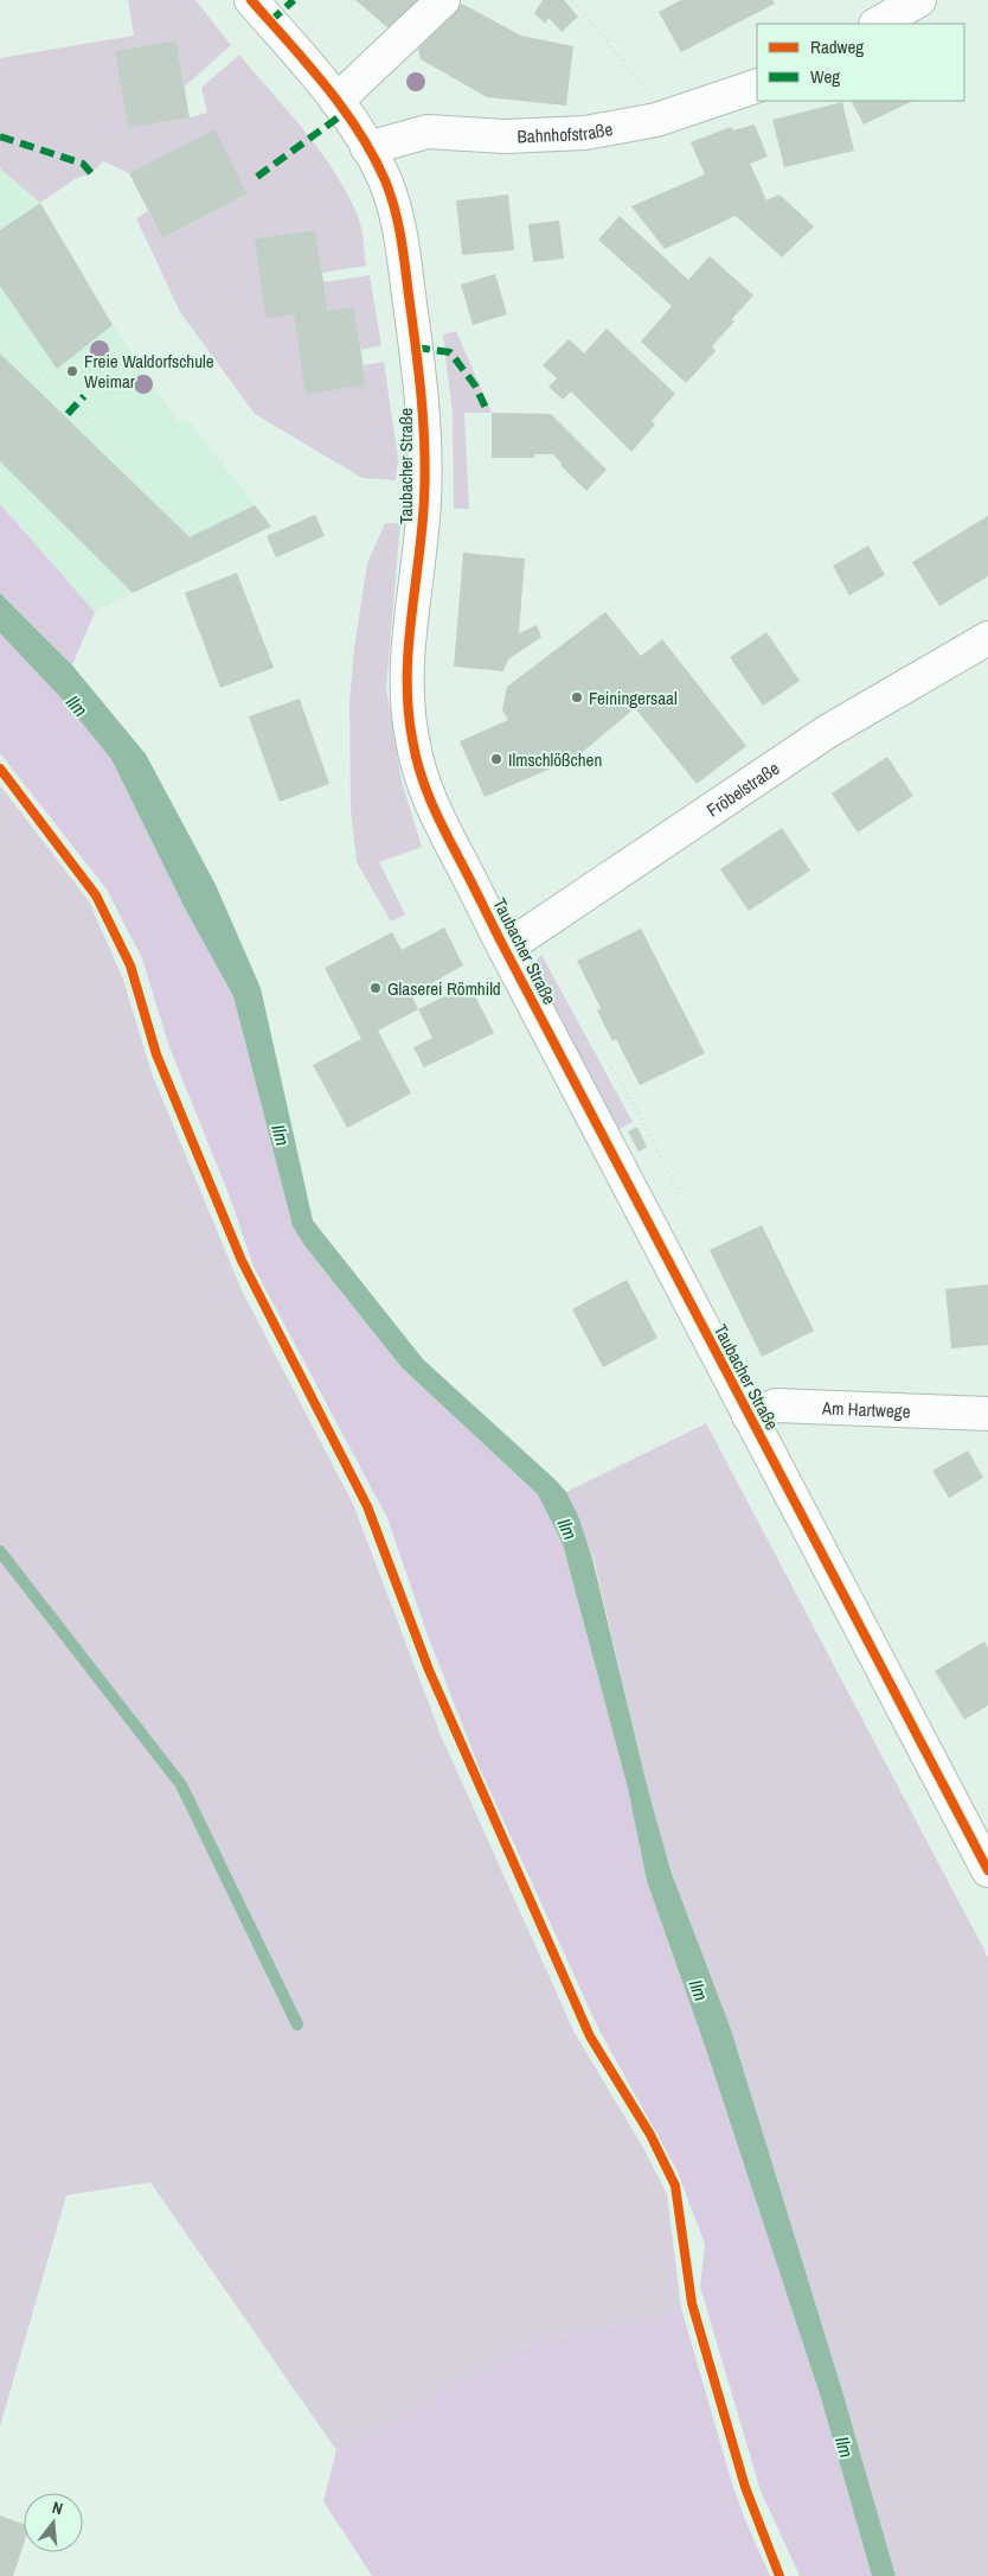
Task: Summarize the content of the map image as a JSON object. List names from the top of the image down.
{
  "streets": {
    "street": [
      "Bahnhofstraße",
      "Taubacher Straße",
      "Fröbelstraße",
      "Am Hartwege"
    ]
  },
  "crossings": [
    ["Bahnhofstraße", "Taubacher Straße"],
    ["Taubacher Straße", "Fröbelstraße"],
    ["Taubacher Straße", "Am Hartwege"]
  ],
  "water": ["Ilm"],
  "places": [
    "Freie Waldorfschule Weimar",
    "Feiningersaal",
    "Ilmschlößchen",
    "Glaserei Römhild"
  ],
  "legend": ["Radweg", "Weg"],
  "north": "top"
}
